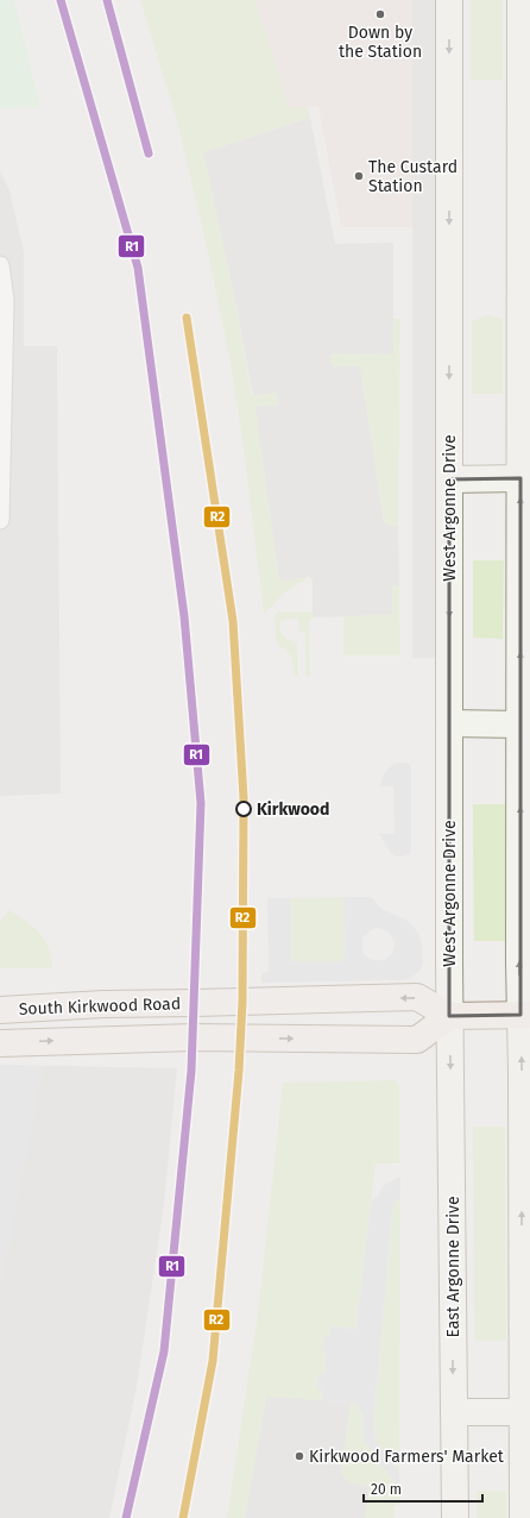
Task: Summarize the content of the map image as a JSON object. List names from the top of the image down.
{
  "streets": {
    "main road": ["South Kirkwood Road"],
    "street": ["West Argonne Drive", "East Argonne Drive"]
  },
  "crossings": [
    ["West Argonne Drive", "South Kirkwood Road"],
    ["West Argonne Drive", "East Argonne Drive"],
    ["South Kirkwood Road", "East Argonne Drive"]
  ],
  "places": [
    "Down by the Station",
    "The Custard Station",
    "Kirkwood",
    "Kirkwood Farmers' Market"
  ],
  "lines": ["transit line R1", "transit line R2"],
  "scale_bar": "20 m"
}
